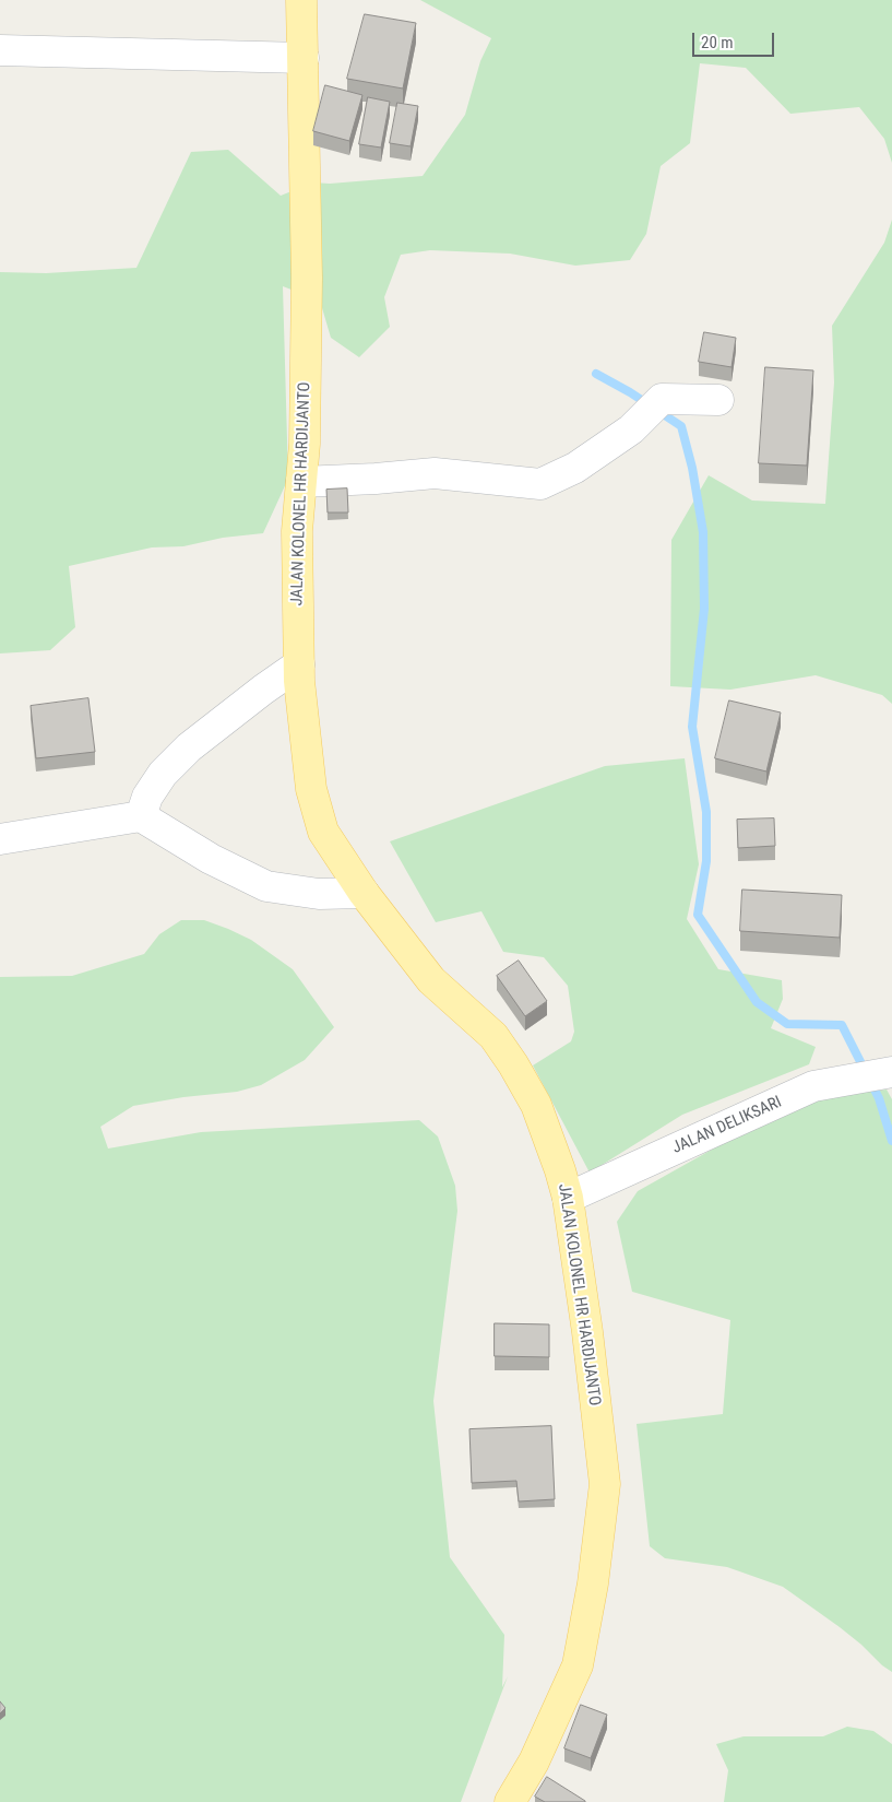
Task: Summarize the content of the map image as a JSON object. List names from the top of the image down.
{
  "streets": {
    "main road": ["JALAN KOLONEL HR HARDIJANTO"],
    "street": ["JALAN DELIKSARI"]
  },
  "crossings": [
    ["JALAN KOLONEL HR HARDIJANTO", "JALAN DELIKSARI"]
  ],
  "scale_bar": "20 m"
}
